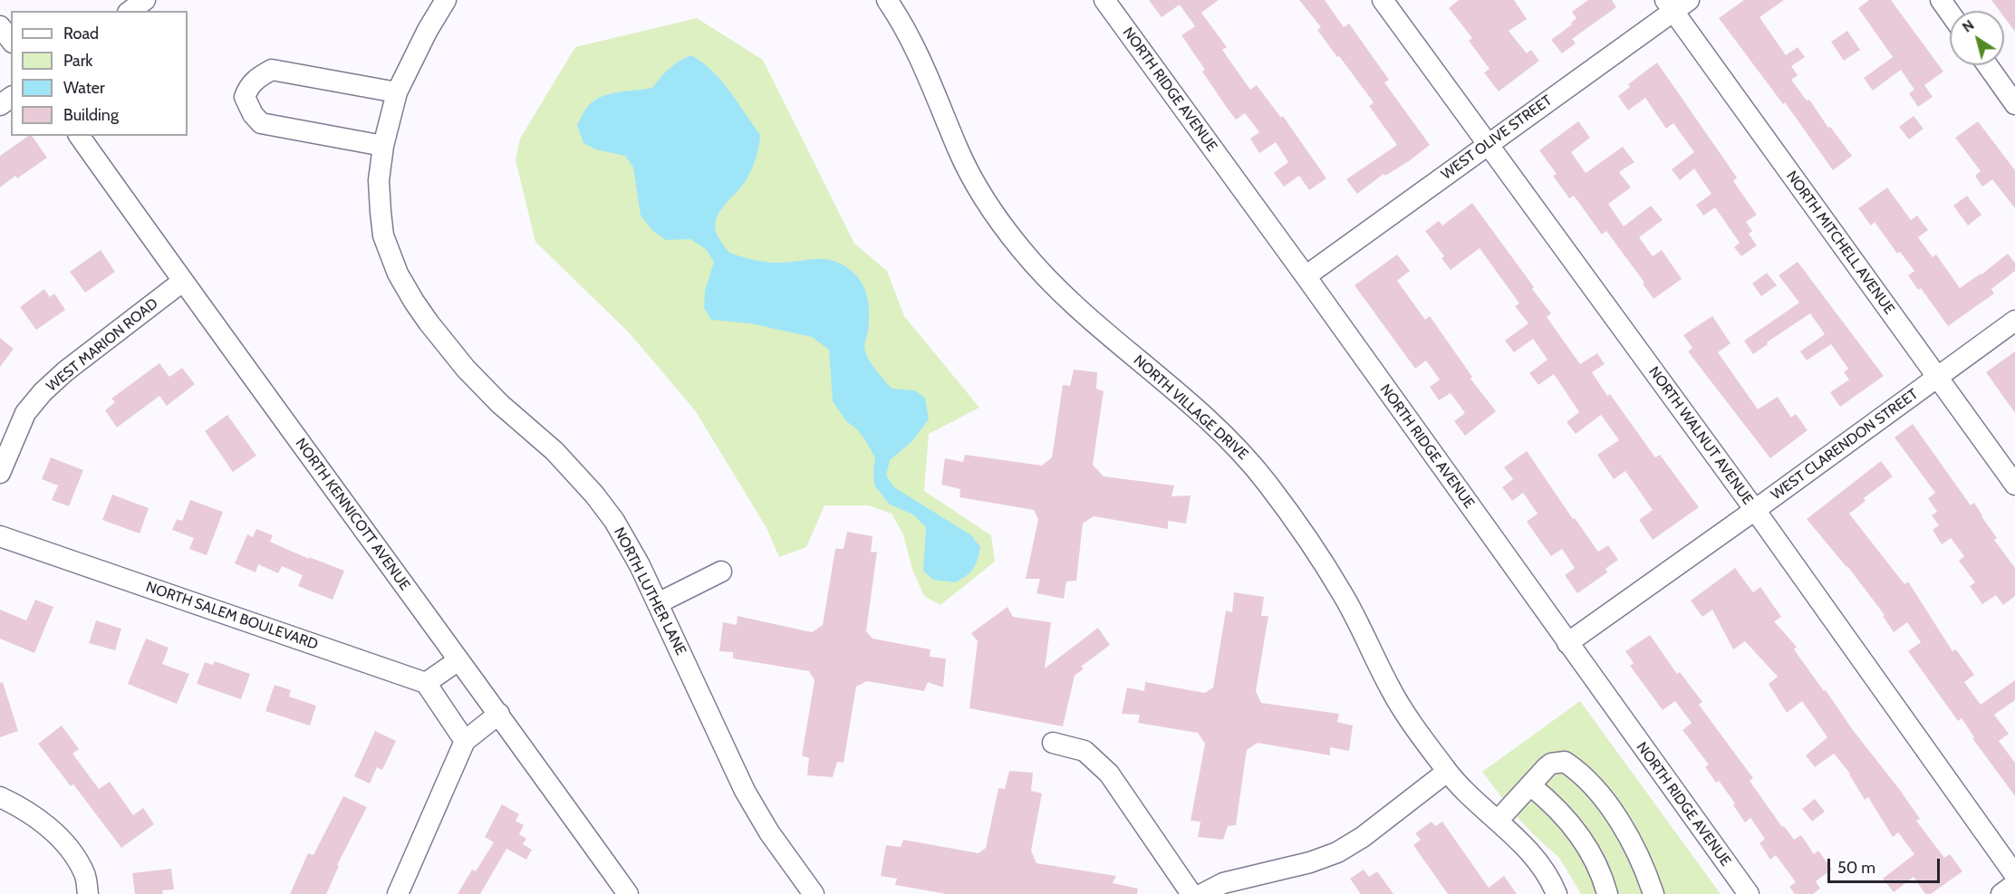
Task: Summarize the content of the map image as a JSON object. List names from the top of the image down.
{
  "streets": {
    "street": [
      "NORTH RIDGE AVENUE",
      "WEST OLIVE STREET",
      "NORTH MITCHELL AVENUE",
      "WEST MARION ROAD",
      "NORTH VILLAGE DRIVE",
      "NORTH WALNUT AVENUE",
      "WEST CLARENDON STREET",
      "NORTH KENNICOTT AVENUE",
      "NORTH LUTHER LANE",
      "NORTH SALEM BOULEVARD"
    ]
  },
  "crossings": [
    ["NORTH RIDGE AVENUE", "WEST OLIVE STREET"],
    ["NORTH RIDGE AVENUE", "WEST CLARENDON STREET"],
    ["WEST OLIVE STREET", "NORTH MITCHELL AVENUE"],
    ["WEST OLIVE STREET", "NORTH WALNUT AVENUE"],
    ["NORTH MITCHELL AVENUE", "WEST CLARENDON STREET"],
    ["WEST MARION ROAD", "NORTH KENNICOTT AVENUE"],
    ["NORTH WALNUT AVENUE", "WEST CLARENDON STREET"]
  ],
  "legend": [
    "Road",
    "Park",
    "Water",
    "Building"
  ],
  "scale_bar": "50 m",
  "north": "top left"
}
